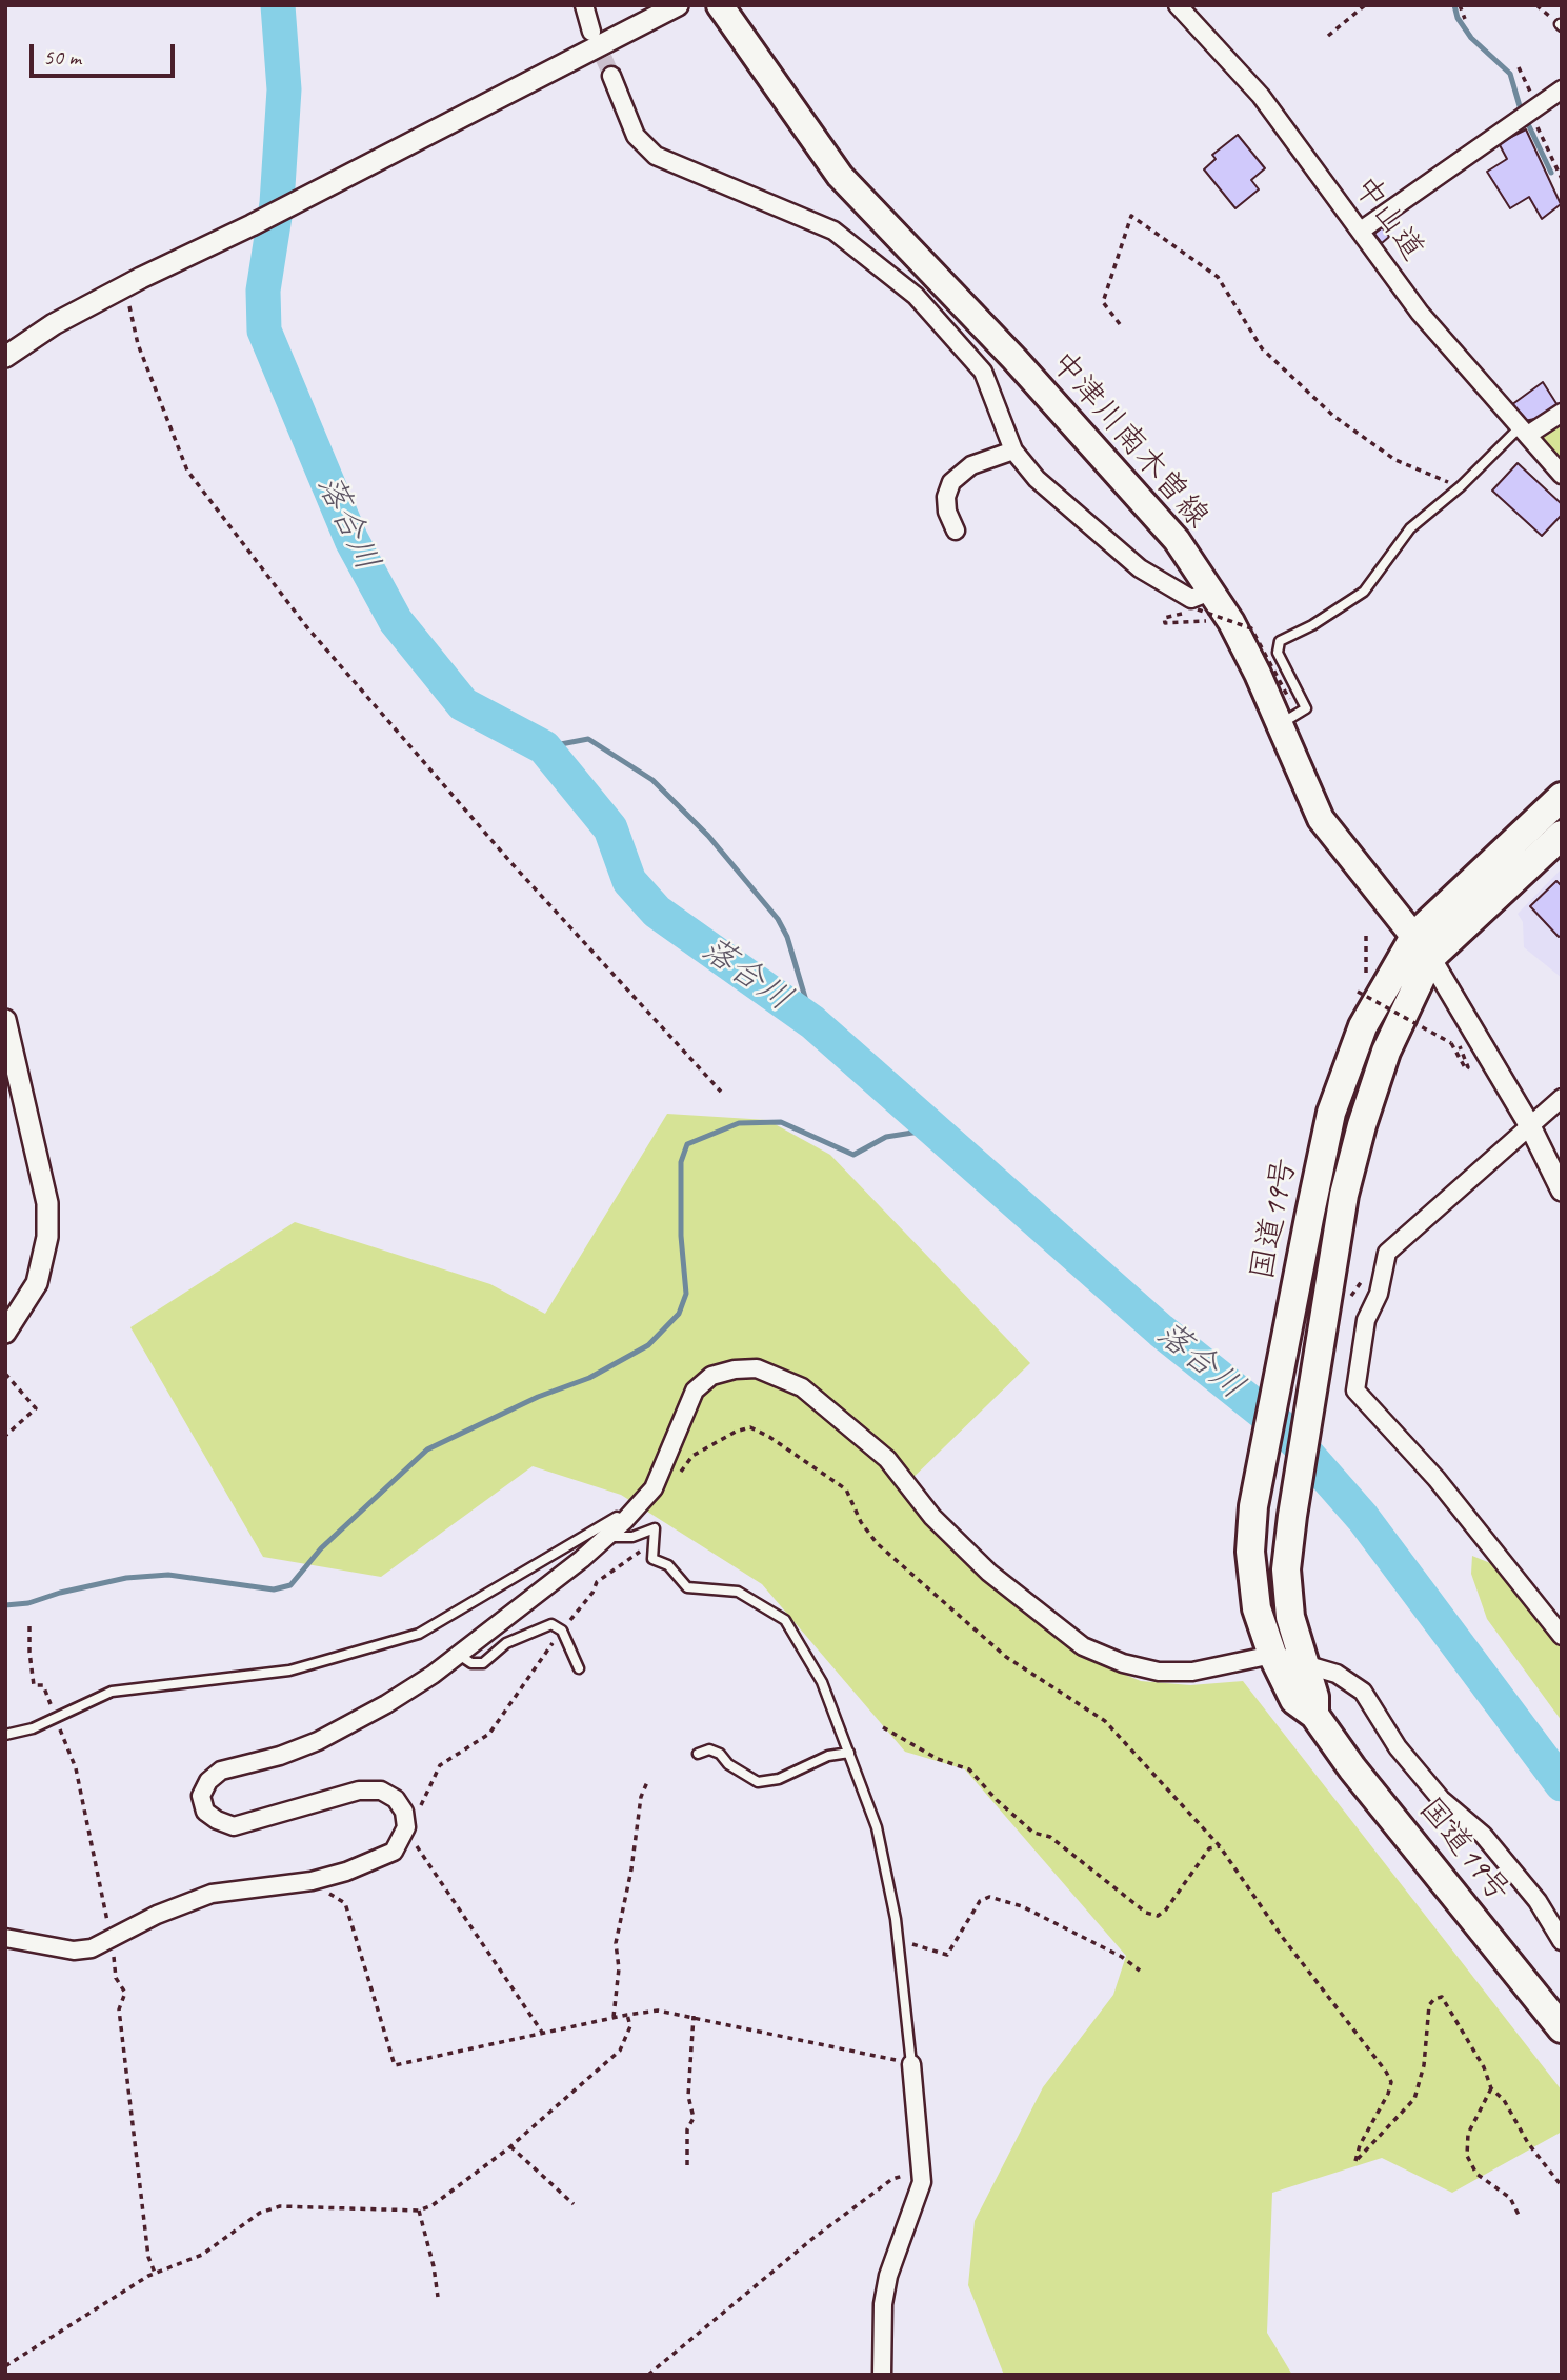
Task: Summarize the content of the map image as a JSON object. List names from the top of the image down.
{
  "streets": {
    "highway": ["国道19号"],
    "main road": ["中津川南木曽線"],
    "street": ["中山道"]
  },
  "crossings": [
    ["中津川南木曽線", "国道19号"]
  ],
  "water": ["落合川"],
  "scale_bar": "50 m"
}
